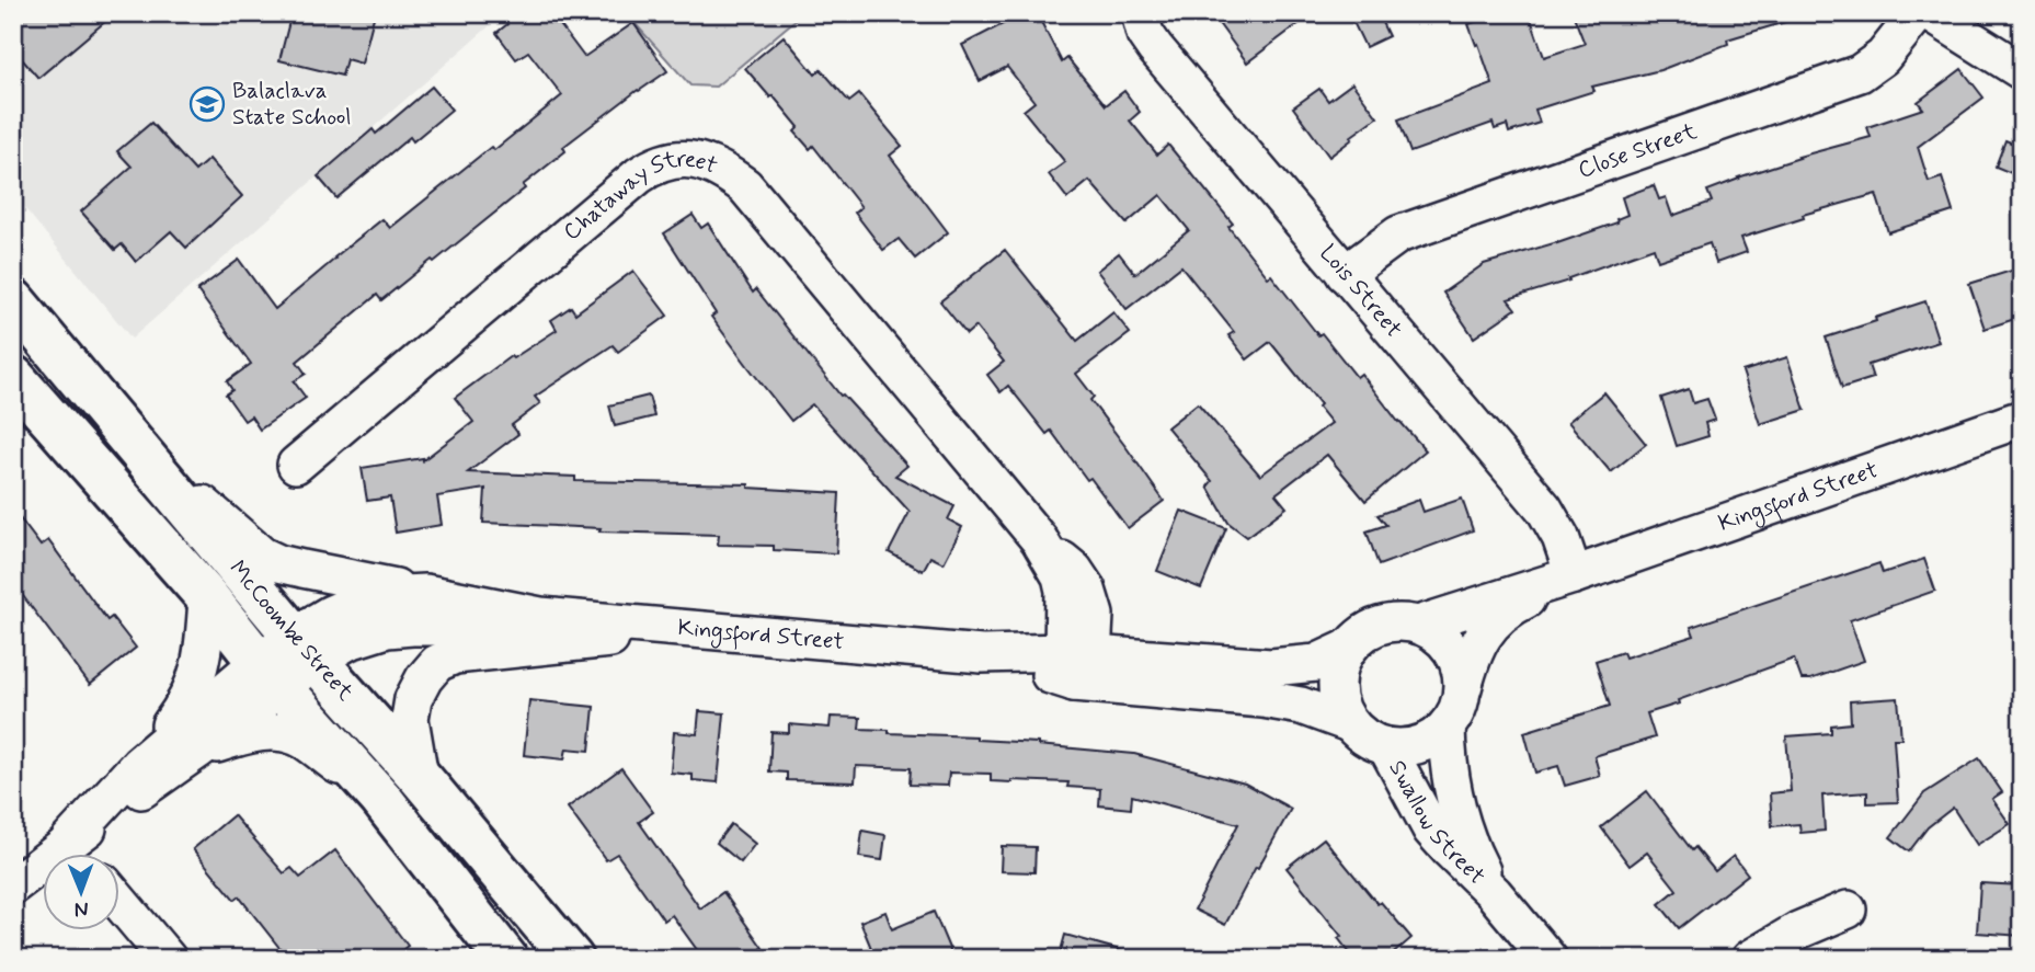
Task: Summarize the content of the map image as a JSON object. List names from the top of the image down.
{
  "streets": {
    "main road": ["McCoombe Street"],
    "street": [
      "Close Street",
      "Chataway Street",
      "Lois Street",
      "Kingsford Street",
      "Swallow Street"
    ]
  },
  "crossings": [
    ["Close Street", "Lois Street"],
    ["Chataway Street", "Kingsford Street"],
    ["Lois Street", "Kingsford Street"],
    ["Kingsford Street", "McCoombe Street"],
    ["Kingsford Street", "Swallow Street"]
  ],
  "places": {
    "school or university": ["Balaclava State School"]
  },
  "north": "bottom"
}
